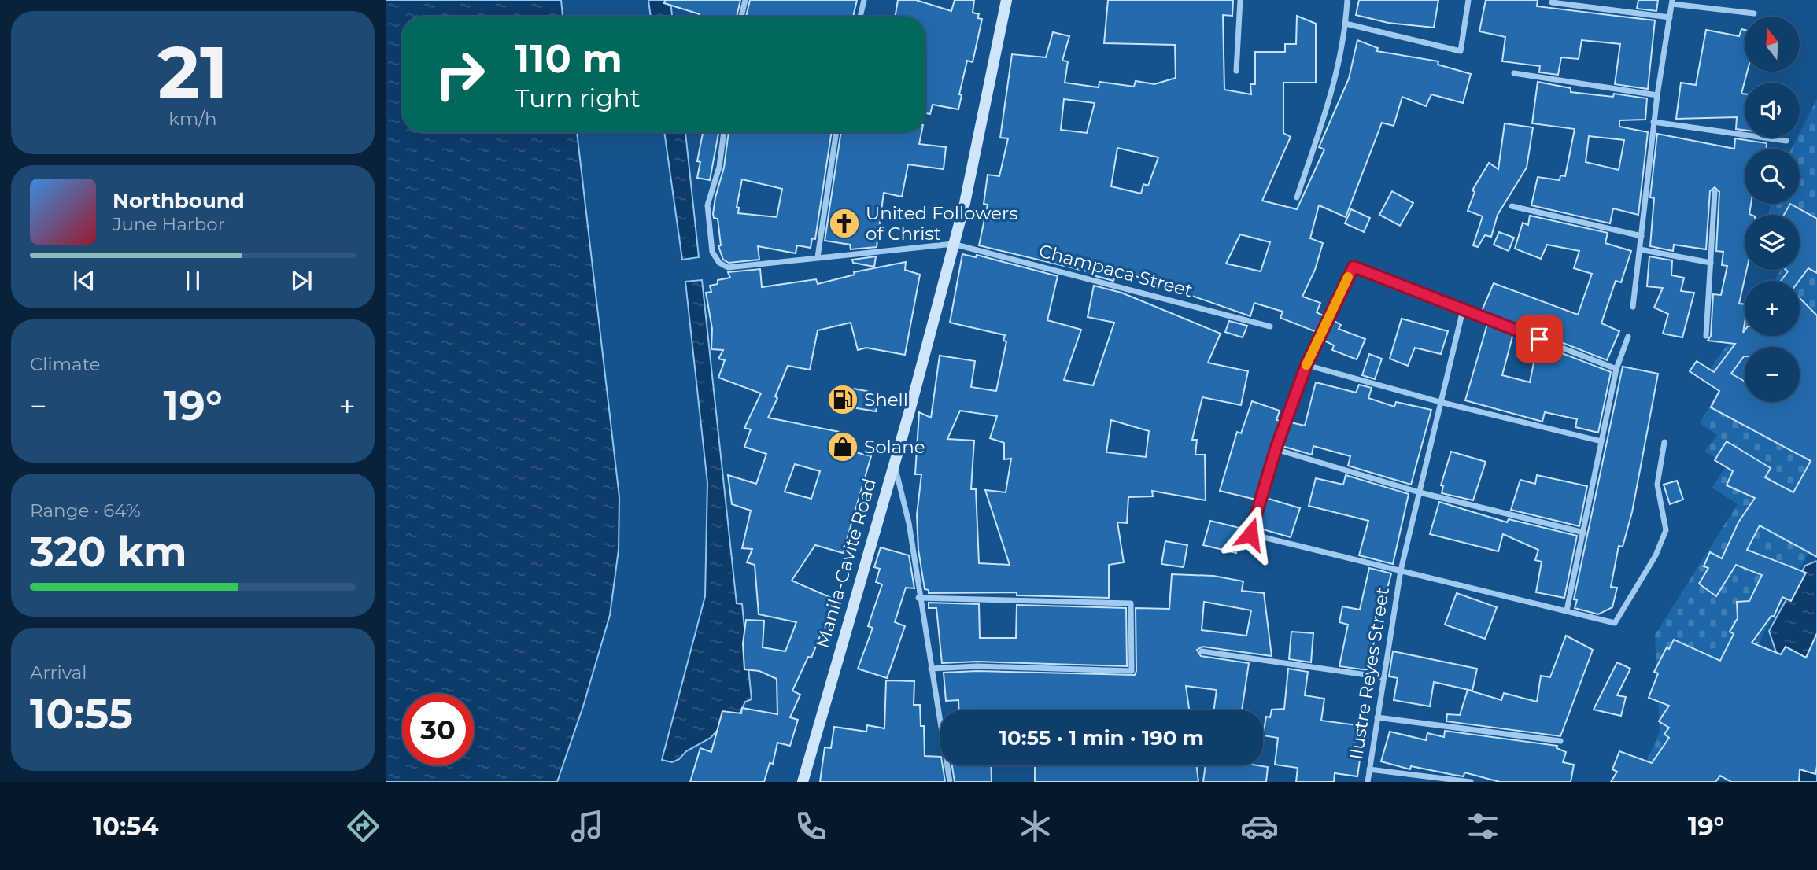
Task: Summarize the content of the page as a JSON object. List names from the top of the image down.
{
  "streets": {
    "main road": ["Manila-Cavite Road"],
    "street": ["Champaca Street", "Ilustre Reyes Street"]
  },
  "crossings": [
    ["Champaca Street", "Manila-Cavite Road"]
  ],
  "places": {
    "church": ["United Followers of Christ"],
    "fuel station": ["Shell"],
    "shop": ["Solane"]
  },
  "north": "top",
  "page": {
    "tile": [
      ["21", "km/h"],
      "Climate",
      ["Range · 64%", "320 km"],
      ["Arrival", "10:55"]
    ],
    "map_buttons": ["+", "−"],
    "turn": ["110 m", "Turn right"],
    "song": ["Northbound", "June Harbor"],
    "heat": ["−", "19°", "+"],
    "limit": "30",
    "trip": "10:55 · 1 min · 190 m",
    "tabs": ["10:54", "19°"]
  }
}
